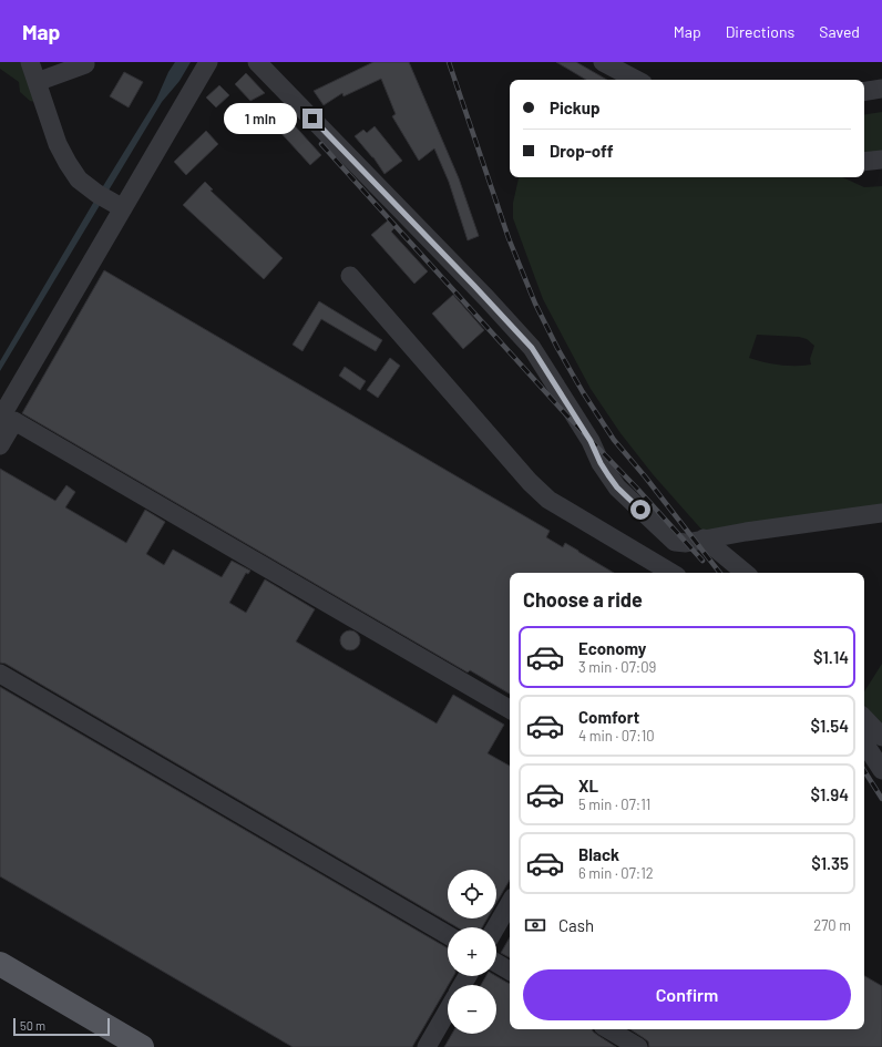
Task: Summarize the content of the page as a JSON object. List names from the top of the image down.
{
  "scale_bar": "50 m",
  "page": {
    "header": "Map",
    "nav": ["Map", "Directions", "Saved"],
    "banner": ["Pickup", "Drop-off"],
    "bubble": "1 min",
    "heading": "Choose a ride",
    "list": [
      {
        "name": "Economy",
        "note": "3 min · 07:09",
        "value": "$1.14"
      },
      {
        "name": "Comfort",
        "note": "4 min · 07:10",
        "value": "$1.54"
      },
      {
        "name": "XL",
        "note": "5 min · 07:11",
        "value": "$1.94"
      },
      {
        "name": "Black",
        "note": "6 min · 07:12",
        "value": "$1.35"
      }
    ],
    "map_buttons": ["+", "−"],
    "pay": ["Cash", "270 m"],
    "buttons": "Confirm",
    "scale": "50 m"
  }
}
